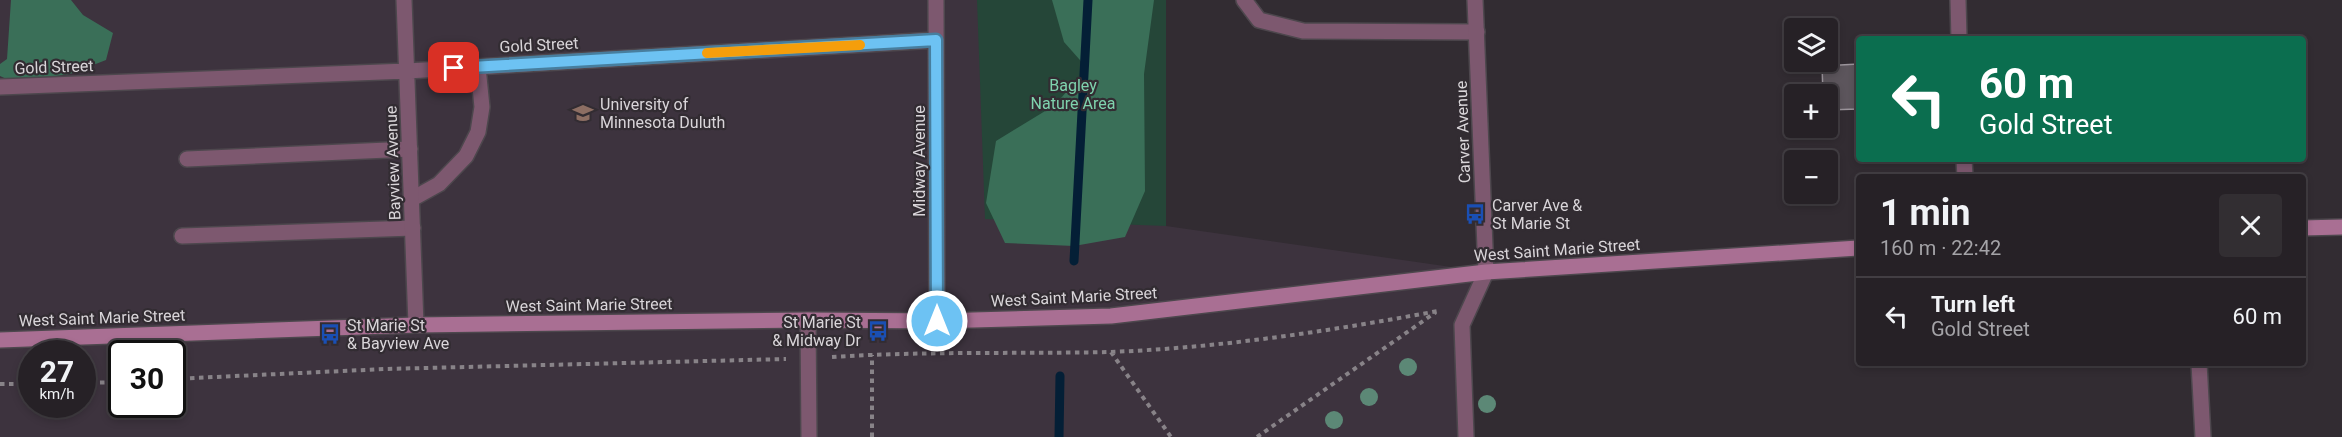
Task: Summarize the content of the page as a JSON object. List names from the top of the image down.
{
  "streets": {
    "street": [
      "Gold Street",
      "Carver Avenue",
      "Midway Avenue",
      "Bayview Avenue",
      "West Saint Marie Street"
    ]
  },
  "crossings": [
    ["Gold Street", "Midway Avenue"],
    ["Gold Street", "Bayview Avenue"],
    ["Carver Avenue", "West Saint Marie Street"],
    ["Midway Avenue", "West Saint Marie Street"],
    ["Bayview Avenue", "West Saint Marie Street"]
  ],
  "parks": ["Bagley Nature Area"],
  "places": {
    "school or university": ["University of Minnesota Duluth"],
    "bus stop": ["Carver Ave & St Marie St", "St Marie St & Midway Dr", "St Marie St & Bayview Ave"]
  },
  "page": {
    "map_buttons": ["+", "−"],
    "turn": ["60 m", "Gold Street"],
    "heading": ["1 min", "160 m · 22:42"],
    "list": [
      {
        "name": "Turn left",
        "note": "Gold Street",
        "value": "60 m"
      }
    ],
    "speed": "27 km/h",
    "limit": "30"
  }
}
